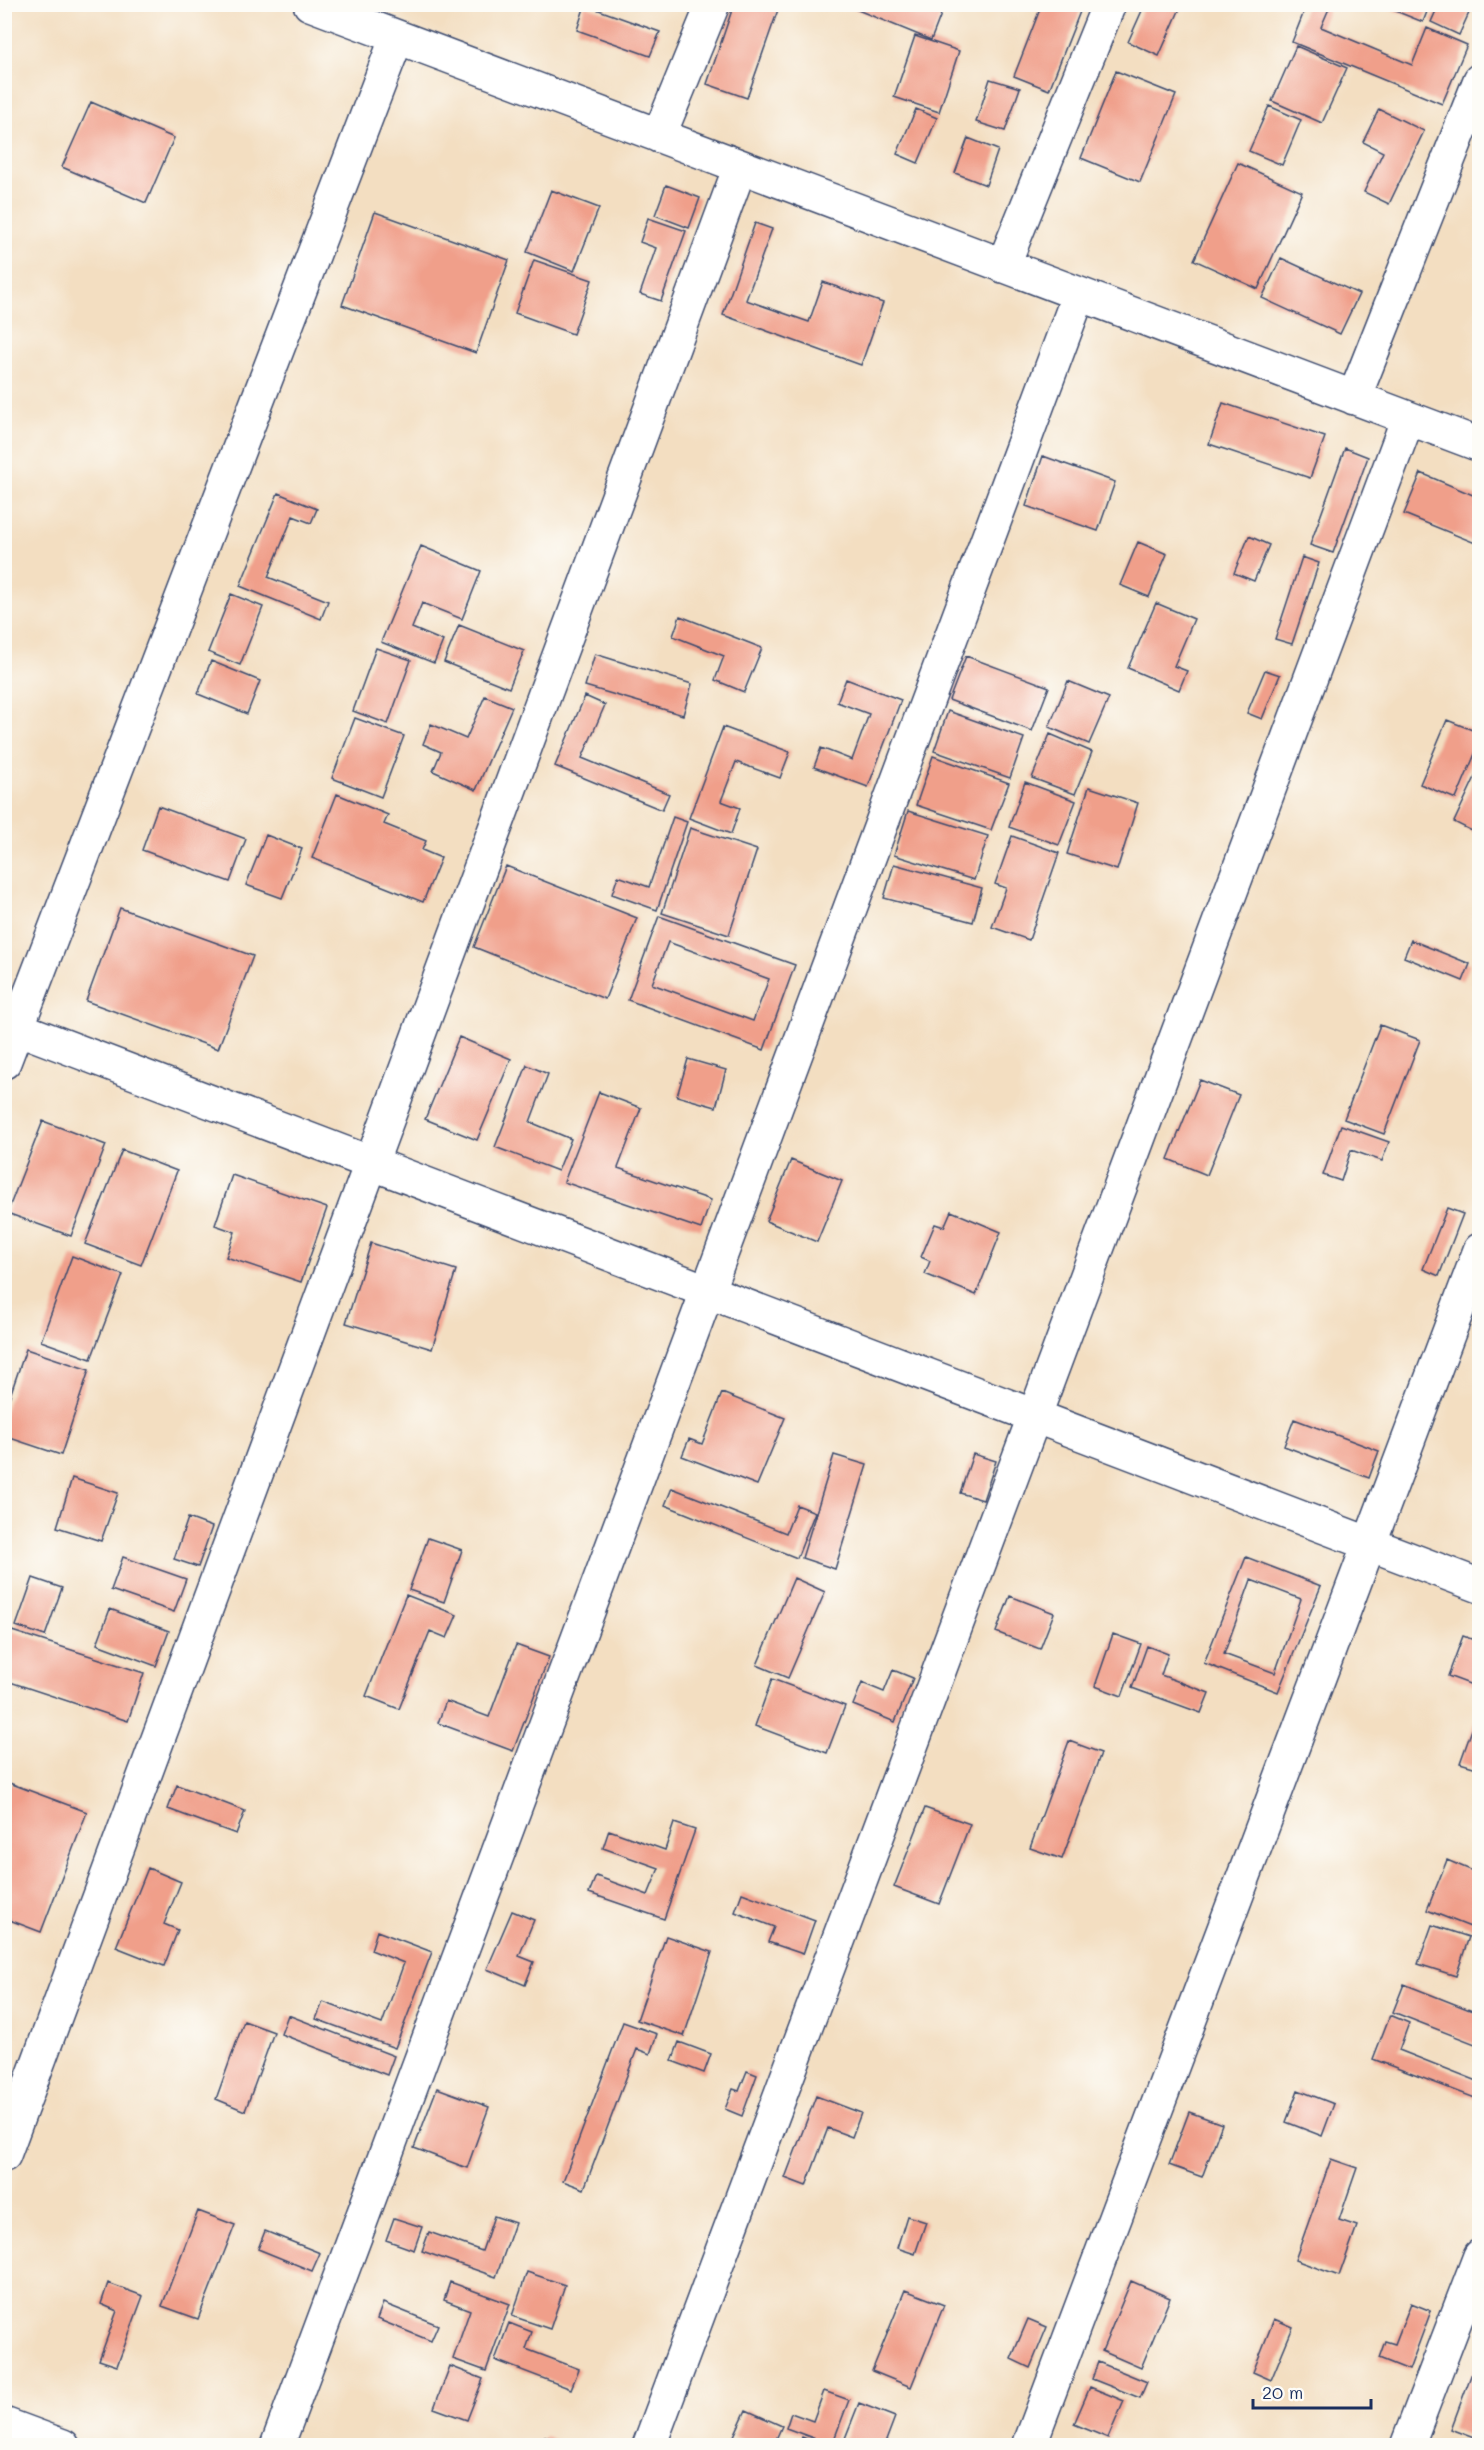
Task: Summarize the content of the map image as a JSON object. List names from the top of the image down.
{
  "scale_bar": "20 m"
}
